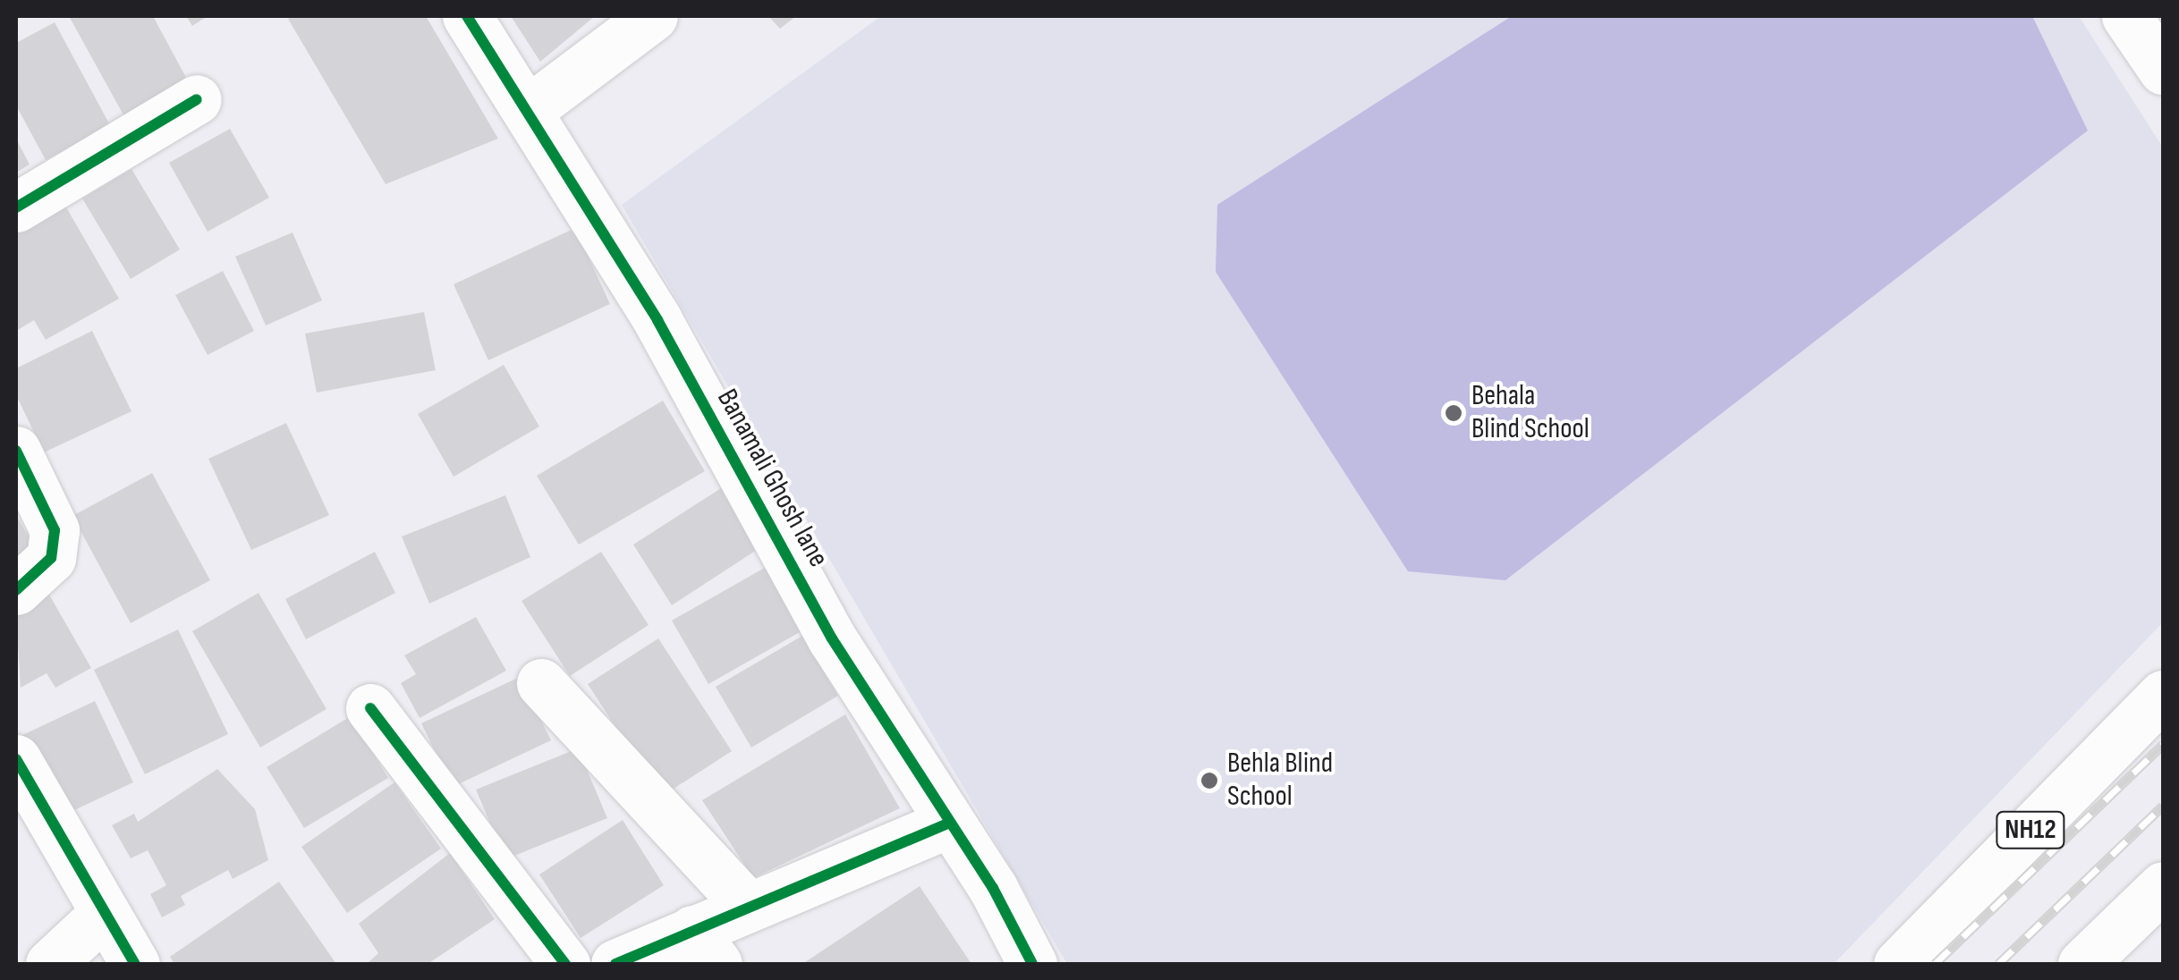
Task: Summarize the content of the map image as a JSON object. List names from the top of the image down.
{
  "streets": {
    "main road": ["Banamali Ghosh lane", "NH12"]
  },
  "places": ["Behala Blind School", "Behla Blind School"]
}
